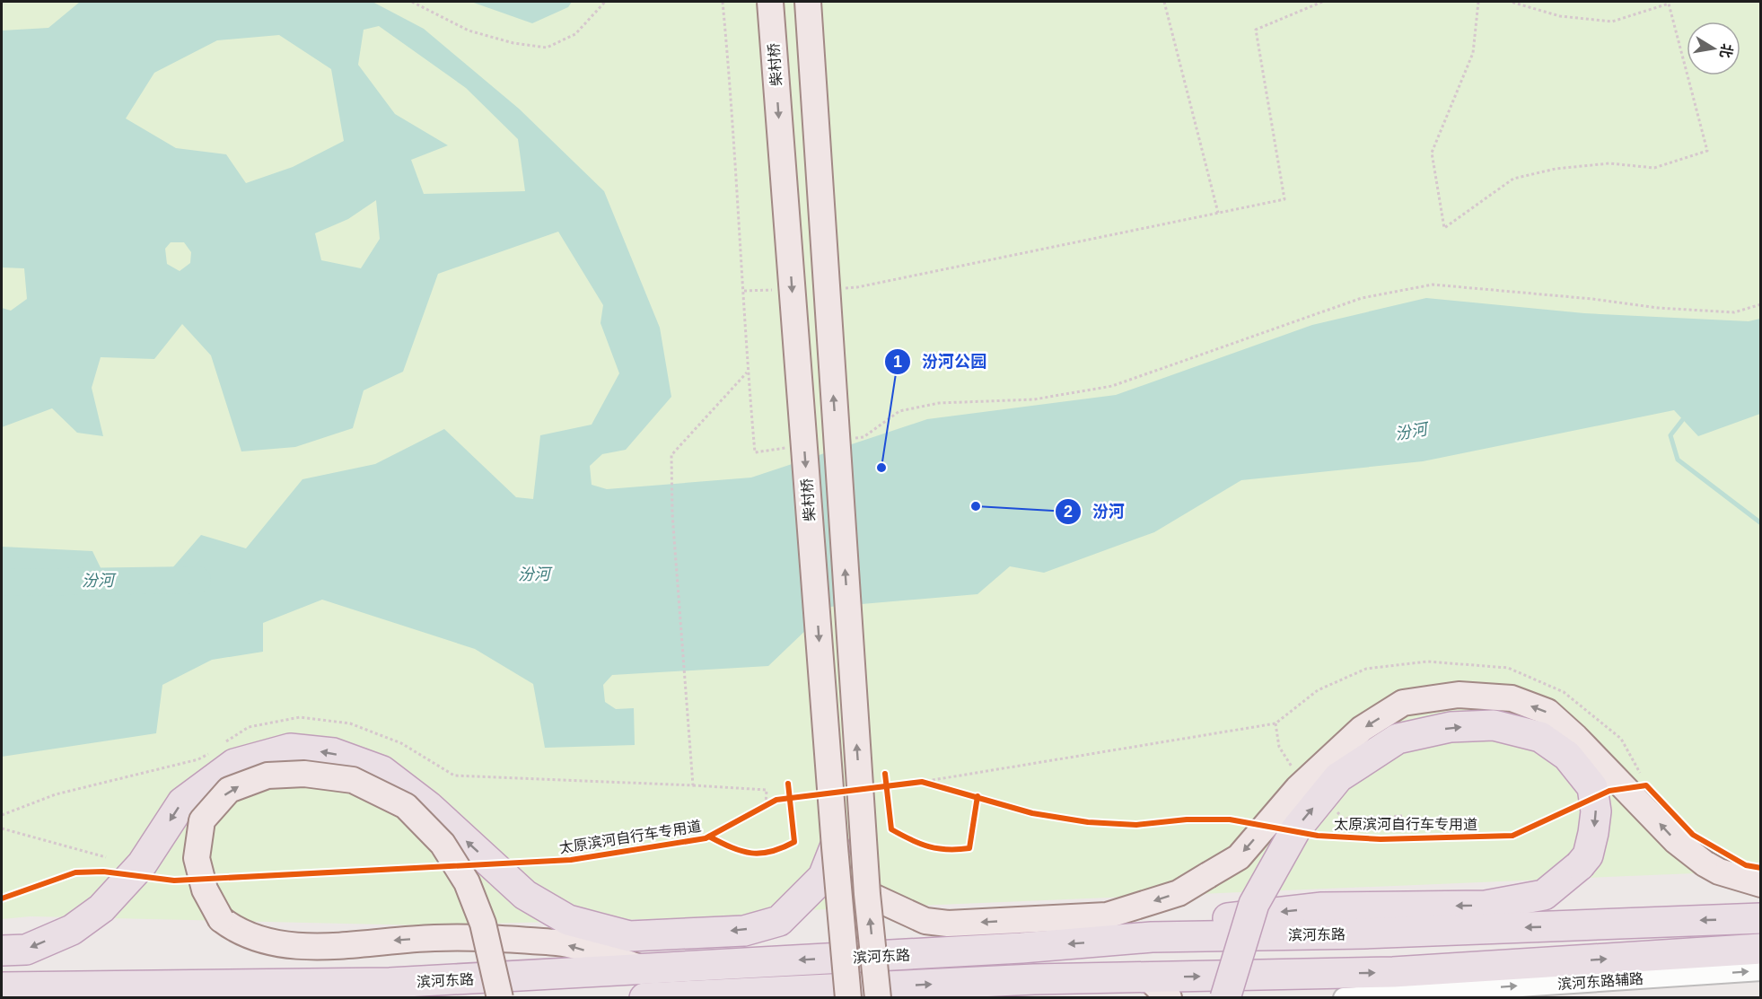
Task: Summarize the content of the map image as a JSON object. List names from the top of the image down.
{
  "streets": {
    "highway": ["滨河东路"],
    "main road": ["柴村桥"],
    "street": ["滨河东路辅路"],
    "cycle path": ["太原滨河自行车专用道"]
  },
  "one_way": ["滨河东路辅路"],
  "water": ["汾河"],
  "places": ["汾河公园", "汾河"],
  "north": "right"
}
